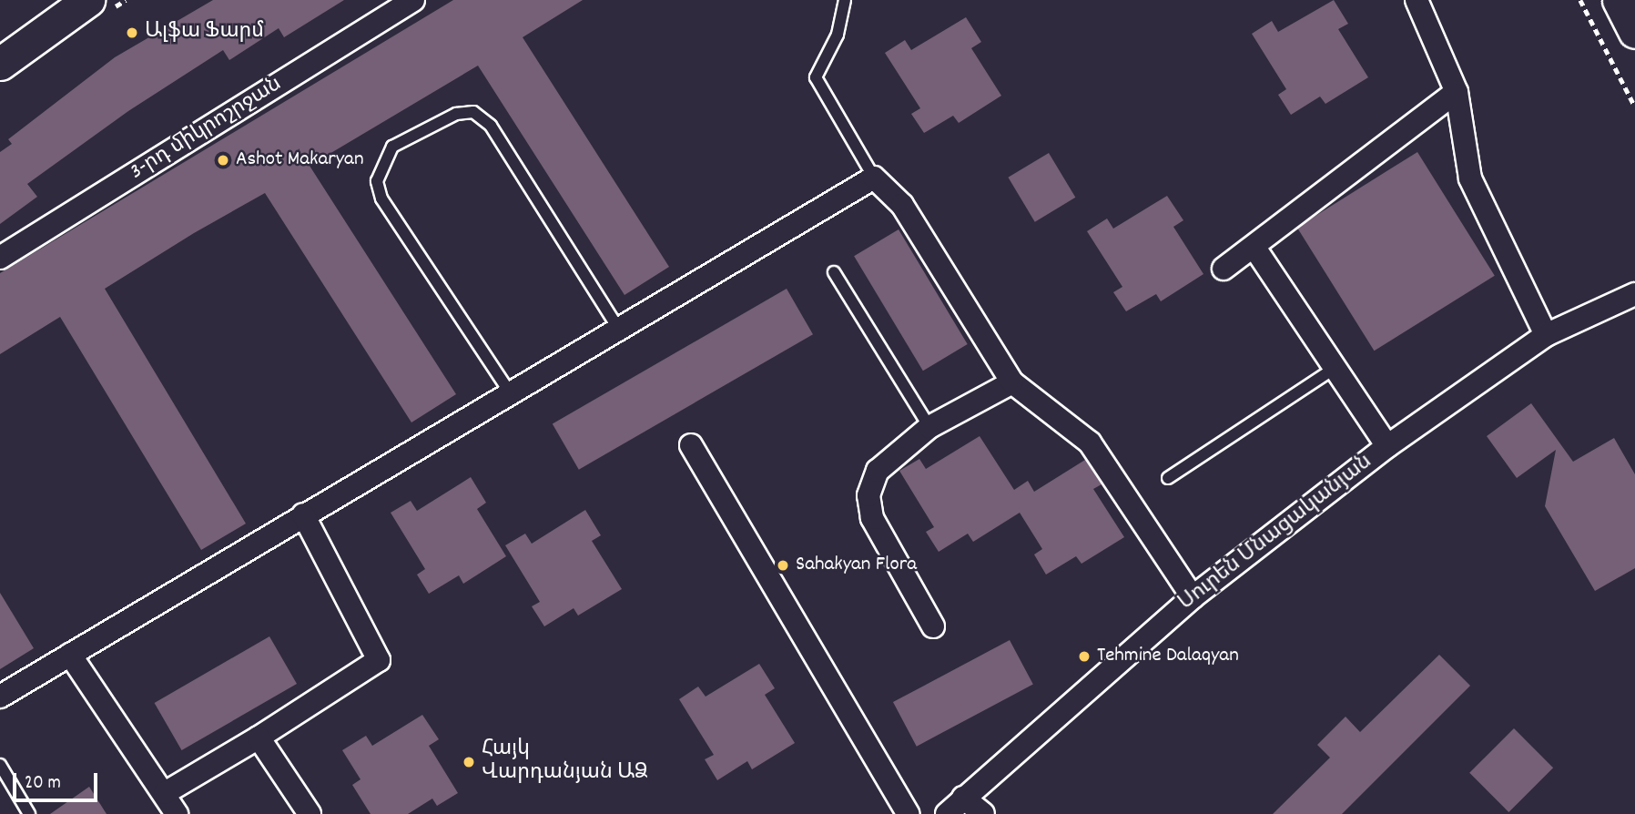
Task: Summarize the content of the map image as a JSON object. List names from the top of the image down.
{
  "streets": {
    "street": ["3-րդ միկրոշրջան", "Սուրեն Մնացականյան"]
  },
  "places": [
    "Ալֆա Ֆարմ",
    "Ashot Makaryan",
    "Sahakyan Flora",
    "Tehmine Dalaqyan",
    "Հայկ Վարդանյան ԱՁ"
  ],
  "scale_bar": "20 m"
}
